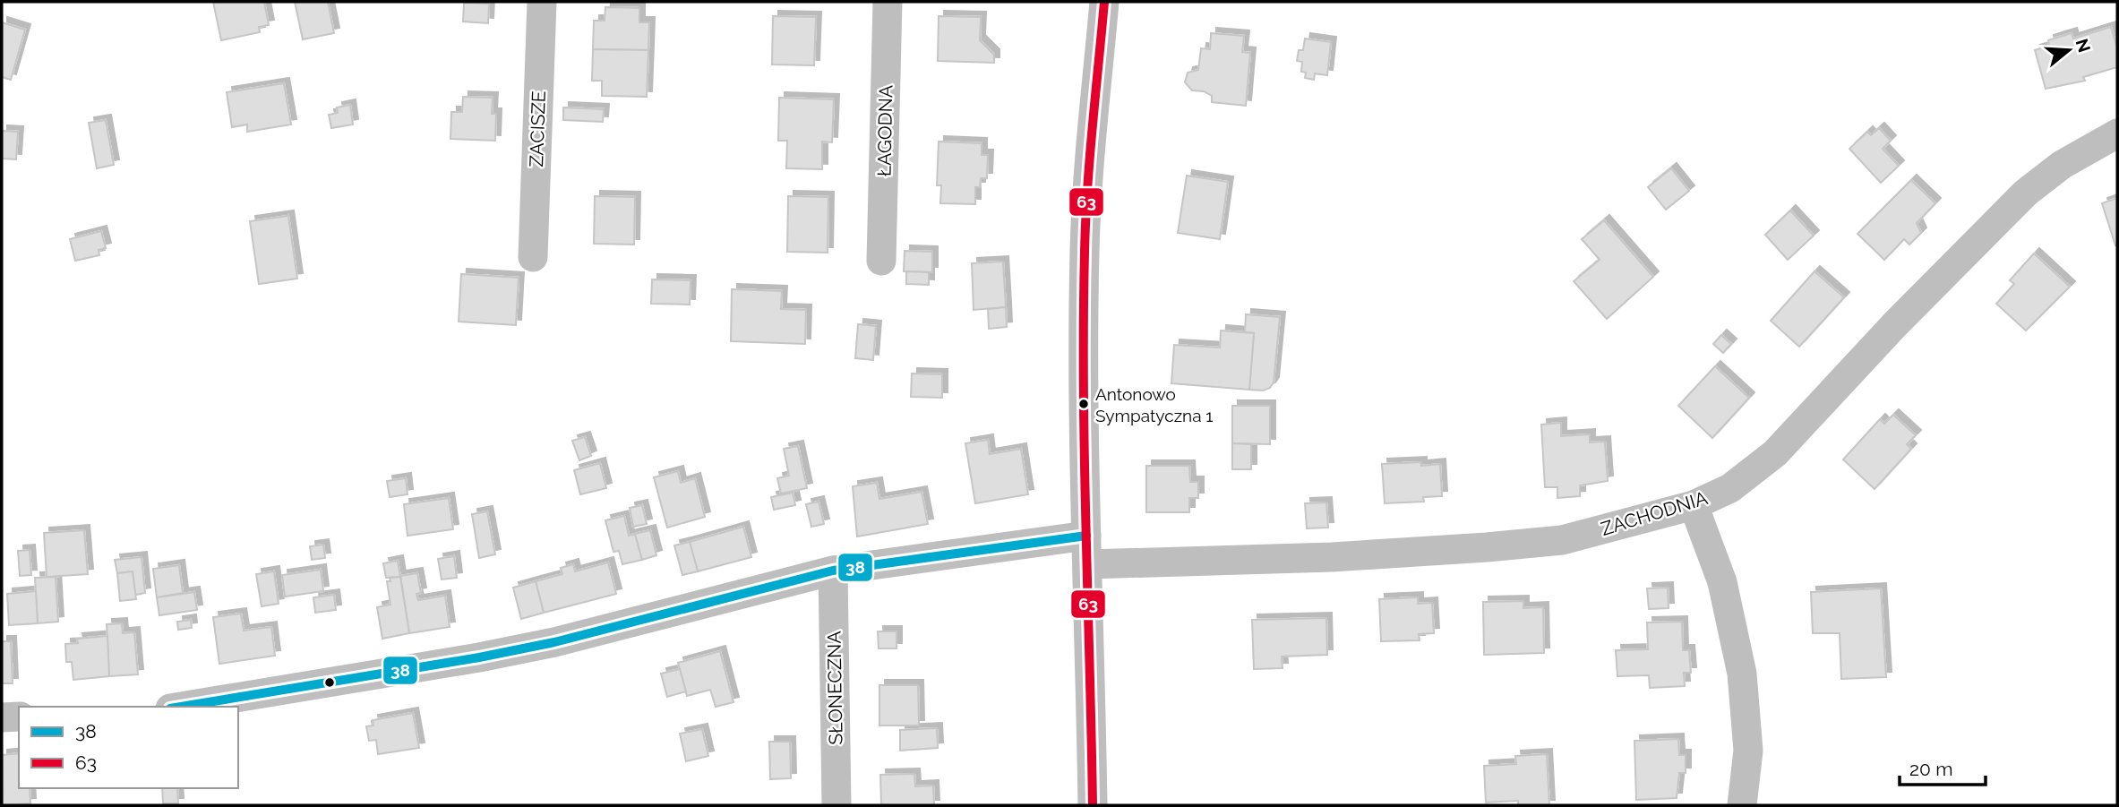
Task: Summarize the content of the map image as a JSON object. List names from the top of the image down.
{
  "streets": {
    "street": [
      "ZACISZE",
      "ŁAGODNA",
      "ZACHODNIA",
      "SŁONECZNA"
    ]
  },
  "places": ["Antonowo Sympatyczna 1"],
  "lines": ["transit line 63", "transit line 38"],
  "legend": ["38", "63"],
  "scale_bar": "20 m",
  "north": "right"
}
